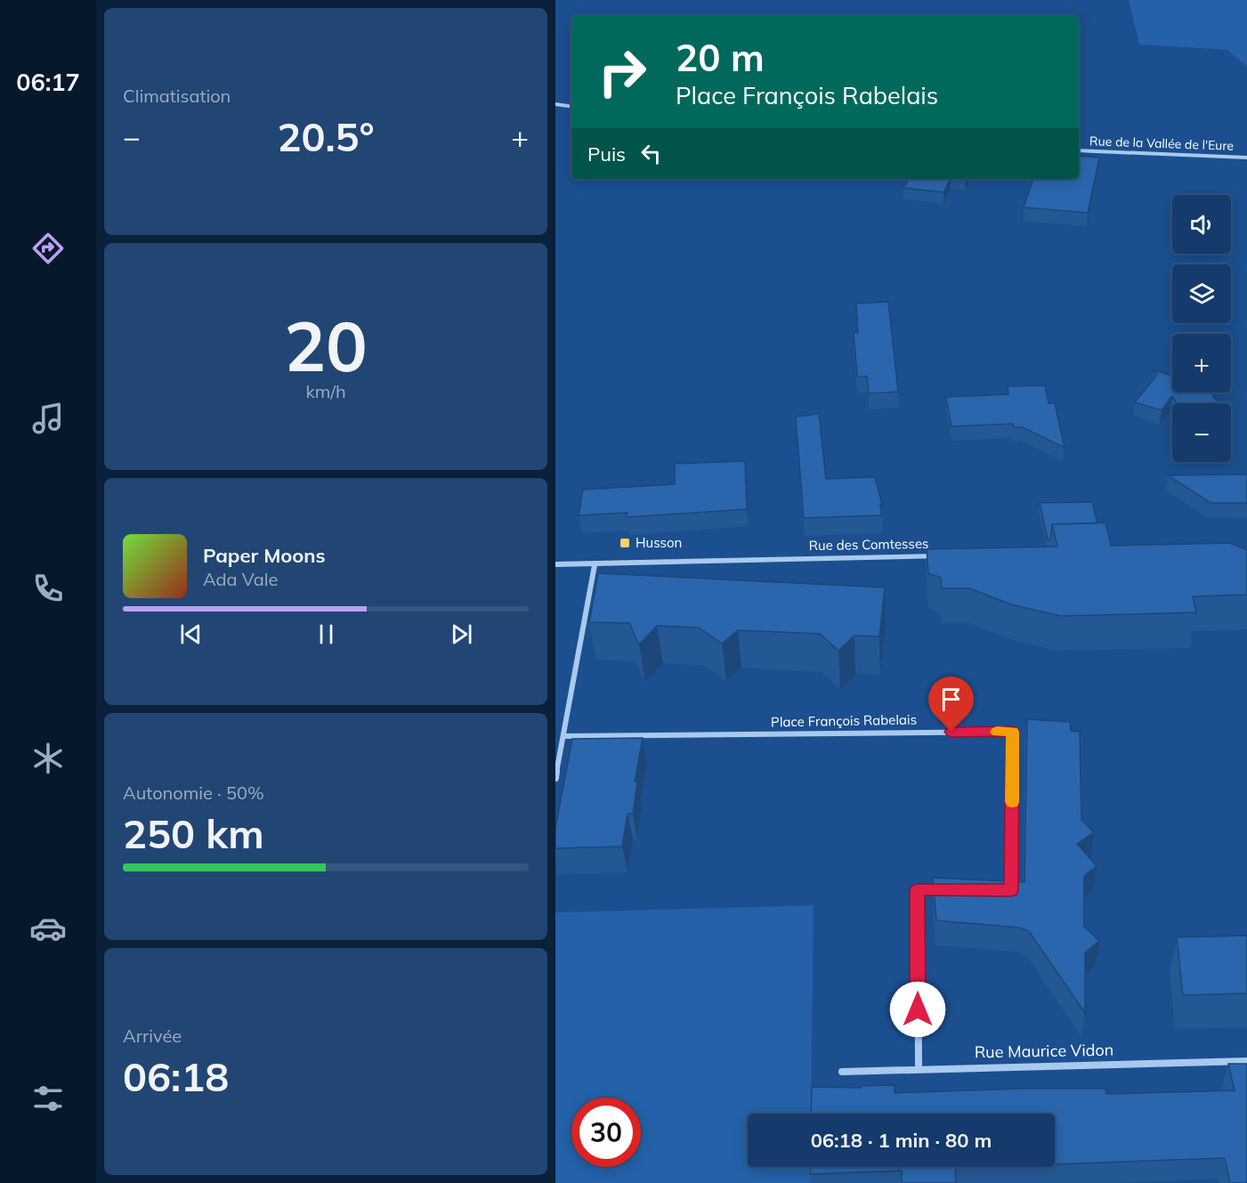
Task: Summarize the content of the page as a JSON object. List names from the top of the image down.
{
  "streets": {
    "street": [
      "Rue de la Vallée de l'Eure",
      "Rue des Comtesses",
      "Place François Rabelais",
      "Rue Maurice Vidon"
    ]
  },
  "places": {
    "transit": ["Husson"]
  },
  "page": {
    "tabs": "06:17",
    "tile": [
      "Climatisation",
      ["20", "km/h"],
      ["Autonomie · 50%", "250 km"],
      ["Arrivée", "06:18"]
    ],
    "turn": ["20 m", "Place François Rabelais"],
    "heat": ["−", "20.5°", "+"],
    "then": "Puis",
    "map_buttons": ["+", "−"],
    "song": ["Paper Moons", "Ada Vale"],
    "limit": "30",
    "trip": "06:18 · 1 min · 80 m"
  }
}
